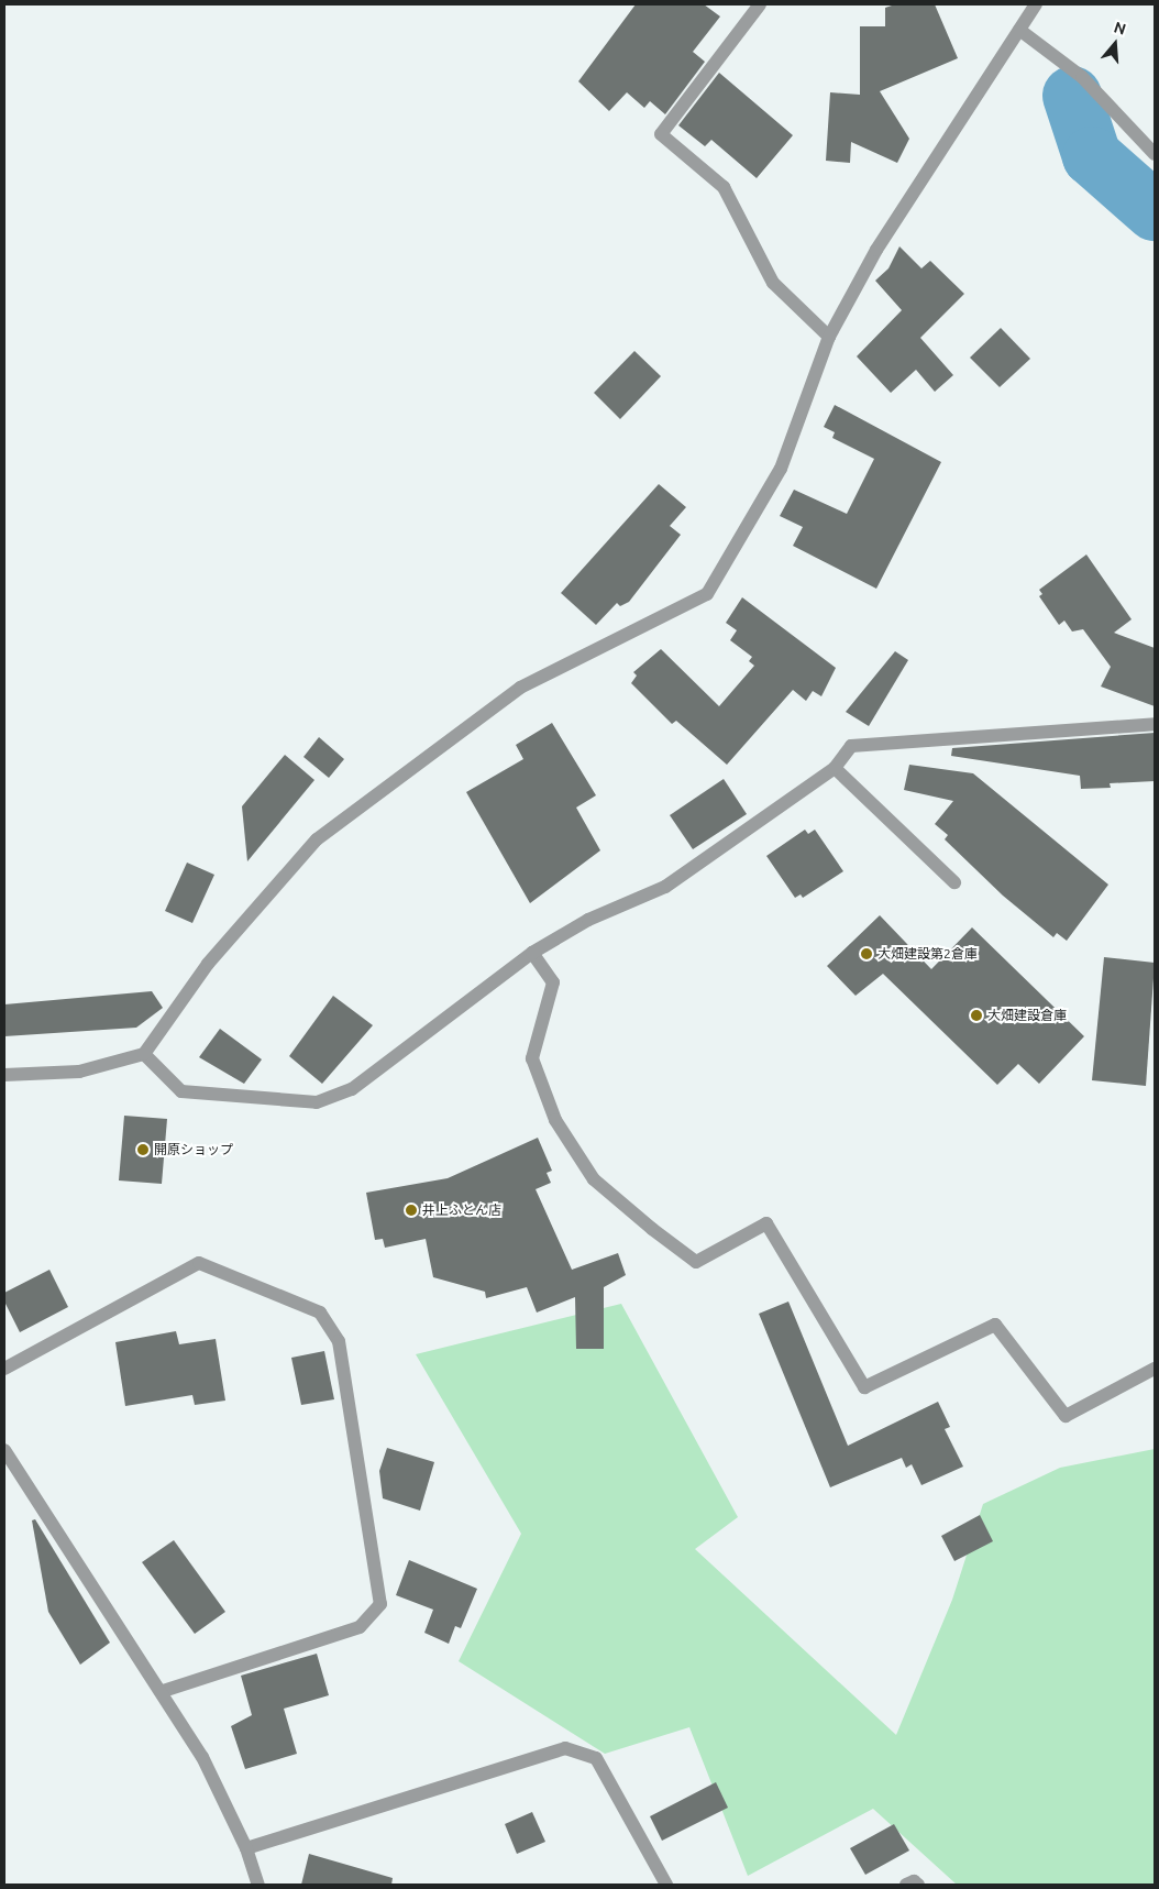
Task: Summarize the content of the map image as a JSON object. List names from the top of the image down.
{
  "places": [
    "大畑建設第2倉庫",
    "大畑建設倉庫",
    "開原ショップ",
    "井上ふとん店"
  ],
  "north": "top"
}
